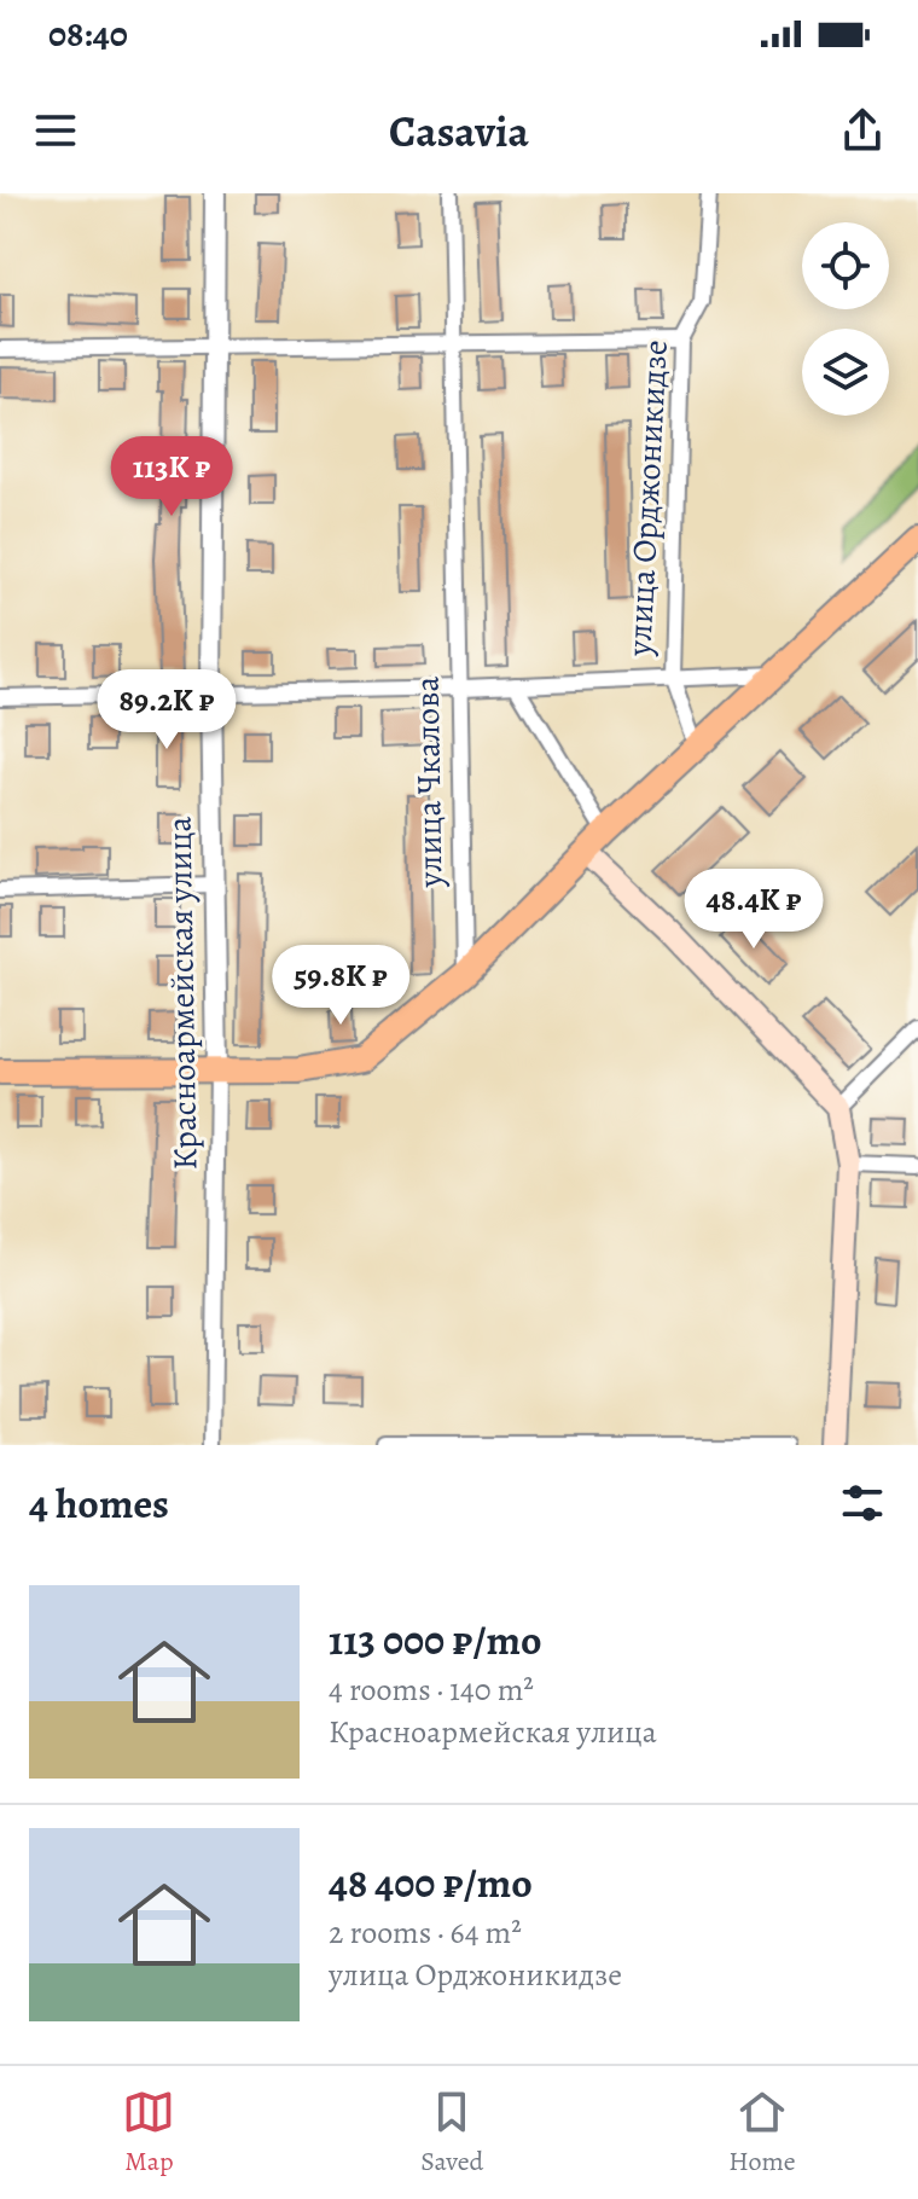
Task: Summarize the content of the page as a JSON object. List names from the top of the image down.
{
  "streets": {
    "street": ["улица Орджоникидзе", "улица Чкалова", "Красноармейская улица"]
  },
  "page": {
    "status": "08:40",
    "header": "Casavia",
    "price": [
      "113K ₽",
      "89.2K ₽",
      "48.4K ₽",
      "59.8K ₽"
    ],
    "heading": "4 homes",
    "list": [
      {
        "name": "113 000 ₽/mo",
        "note": "4 rooms · 140 m² · Красноармейская улица"
      },
      {
        "name": "48 400 ₽/mo",
        "note": "2 rooms · 64 m² · улица Орджоникидзе"
      }
    ],
    "tabs": ["Map", "Saved", "Home"]
  }
}
